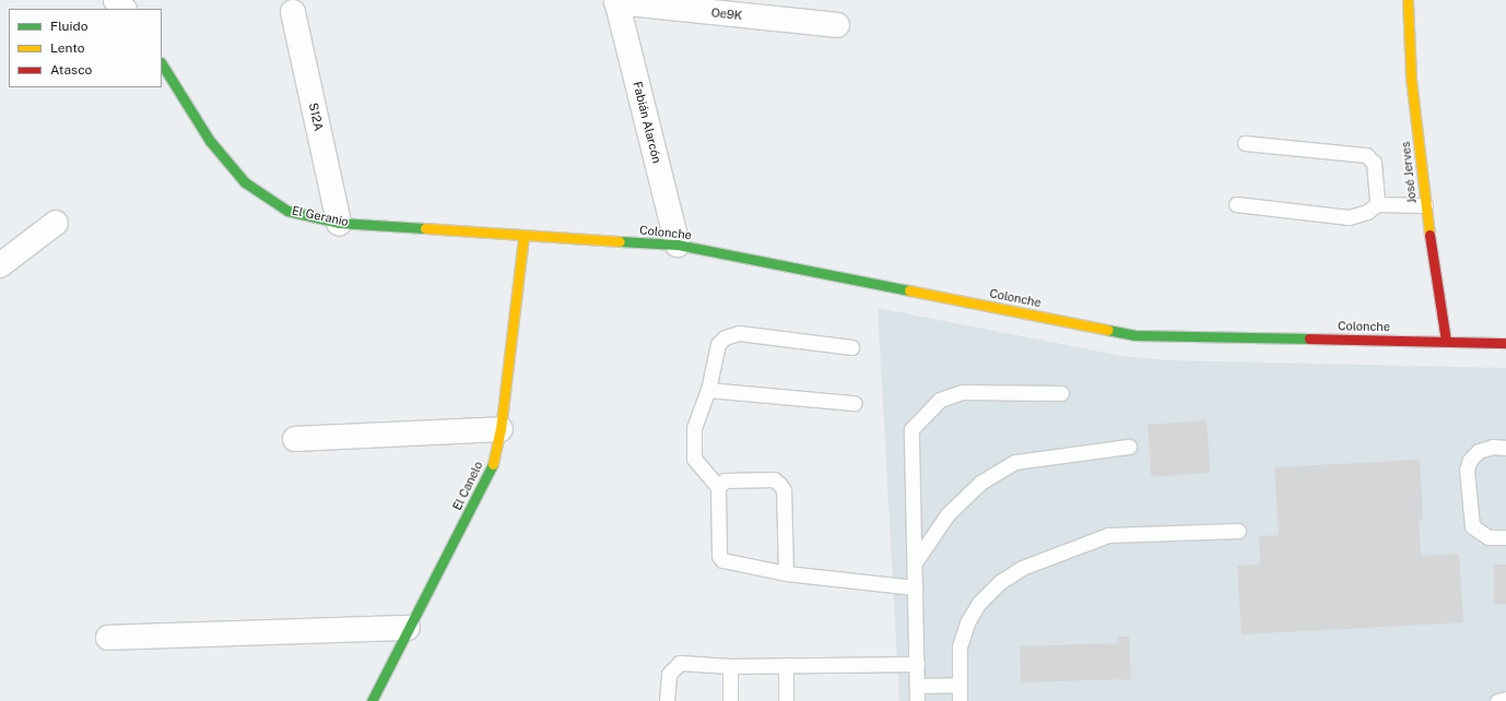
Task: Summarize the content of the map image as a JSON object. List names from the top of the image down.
{
  "streets": {
    "street": [
      "Oe9K",
      "S12A",
      "Fabián Alarcón",
      "José Jerves",
      "El Geranio",
      "Colonche",
      "El Canelo"
    ]
  },
  "crossings": [
    ["Oe9K", "Fabián Alarcón"],
    ["S12A", "El Geranio"],
    ["Fabián Alarcón", "Colonche"],
    ["José Jerves", "Colonche"],
    ["El Geranio", "Colonche"],
    ["El Geranio", "El Canelo"],
    ["Colonche", "El Canelo"]
  ],
  "legend": ["Fluido", "Lento", "Atasco"]
}
